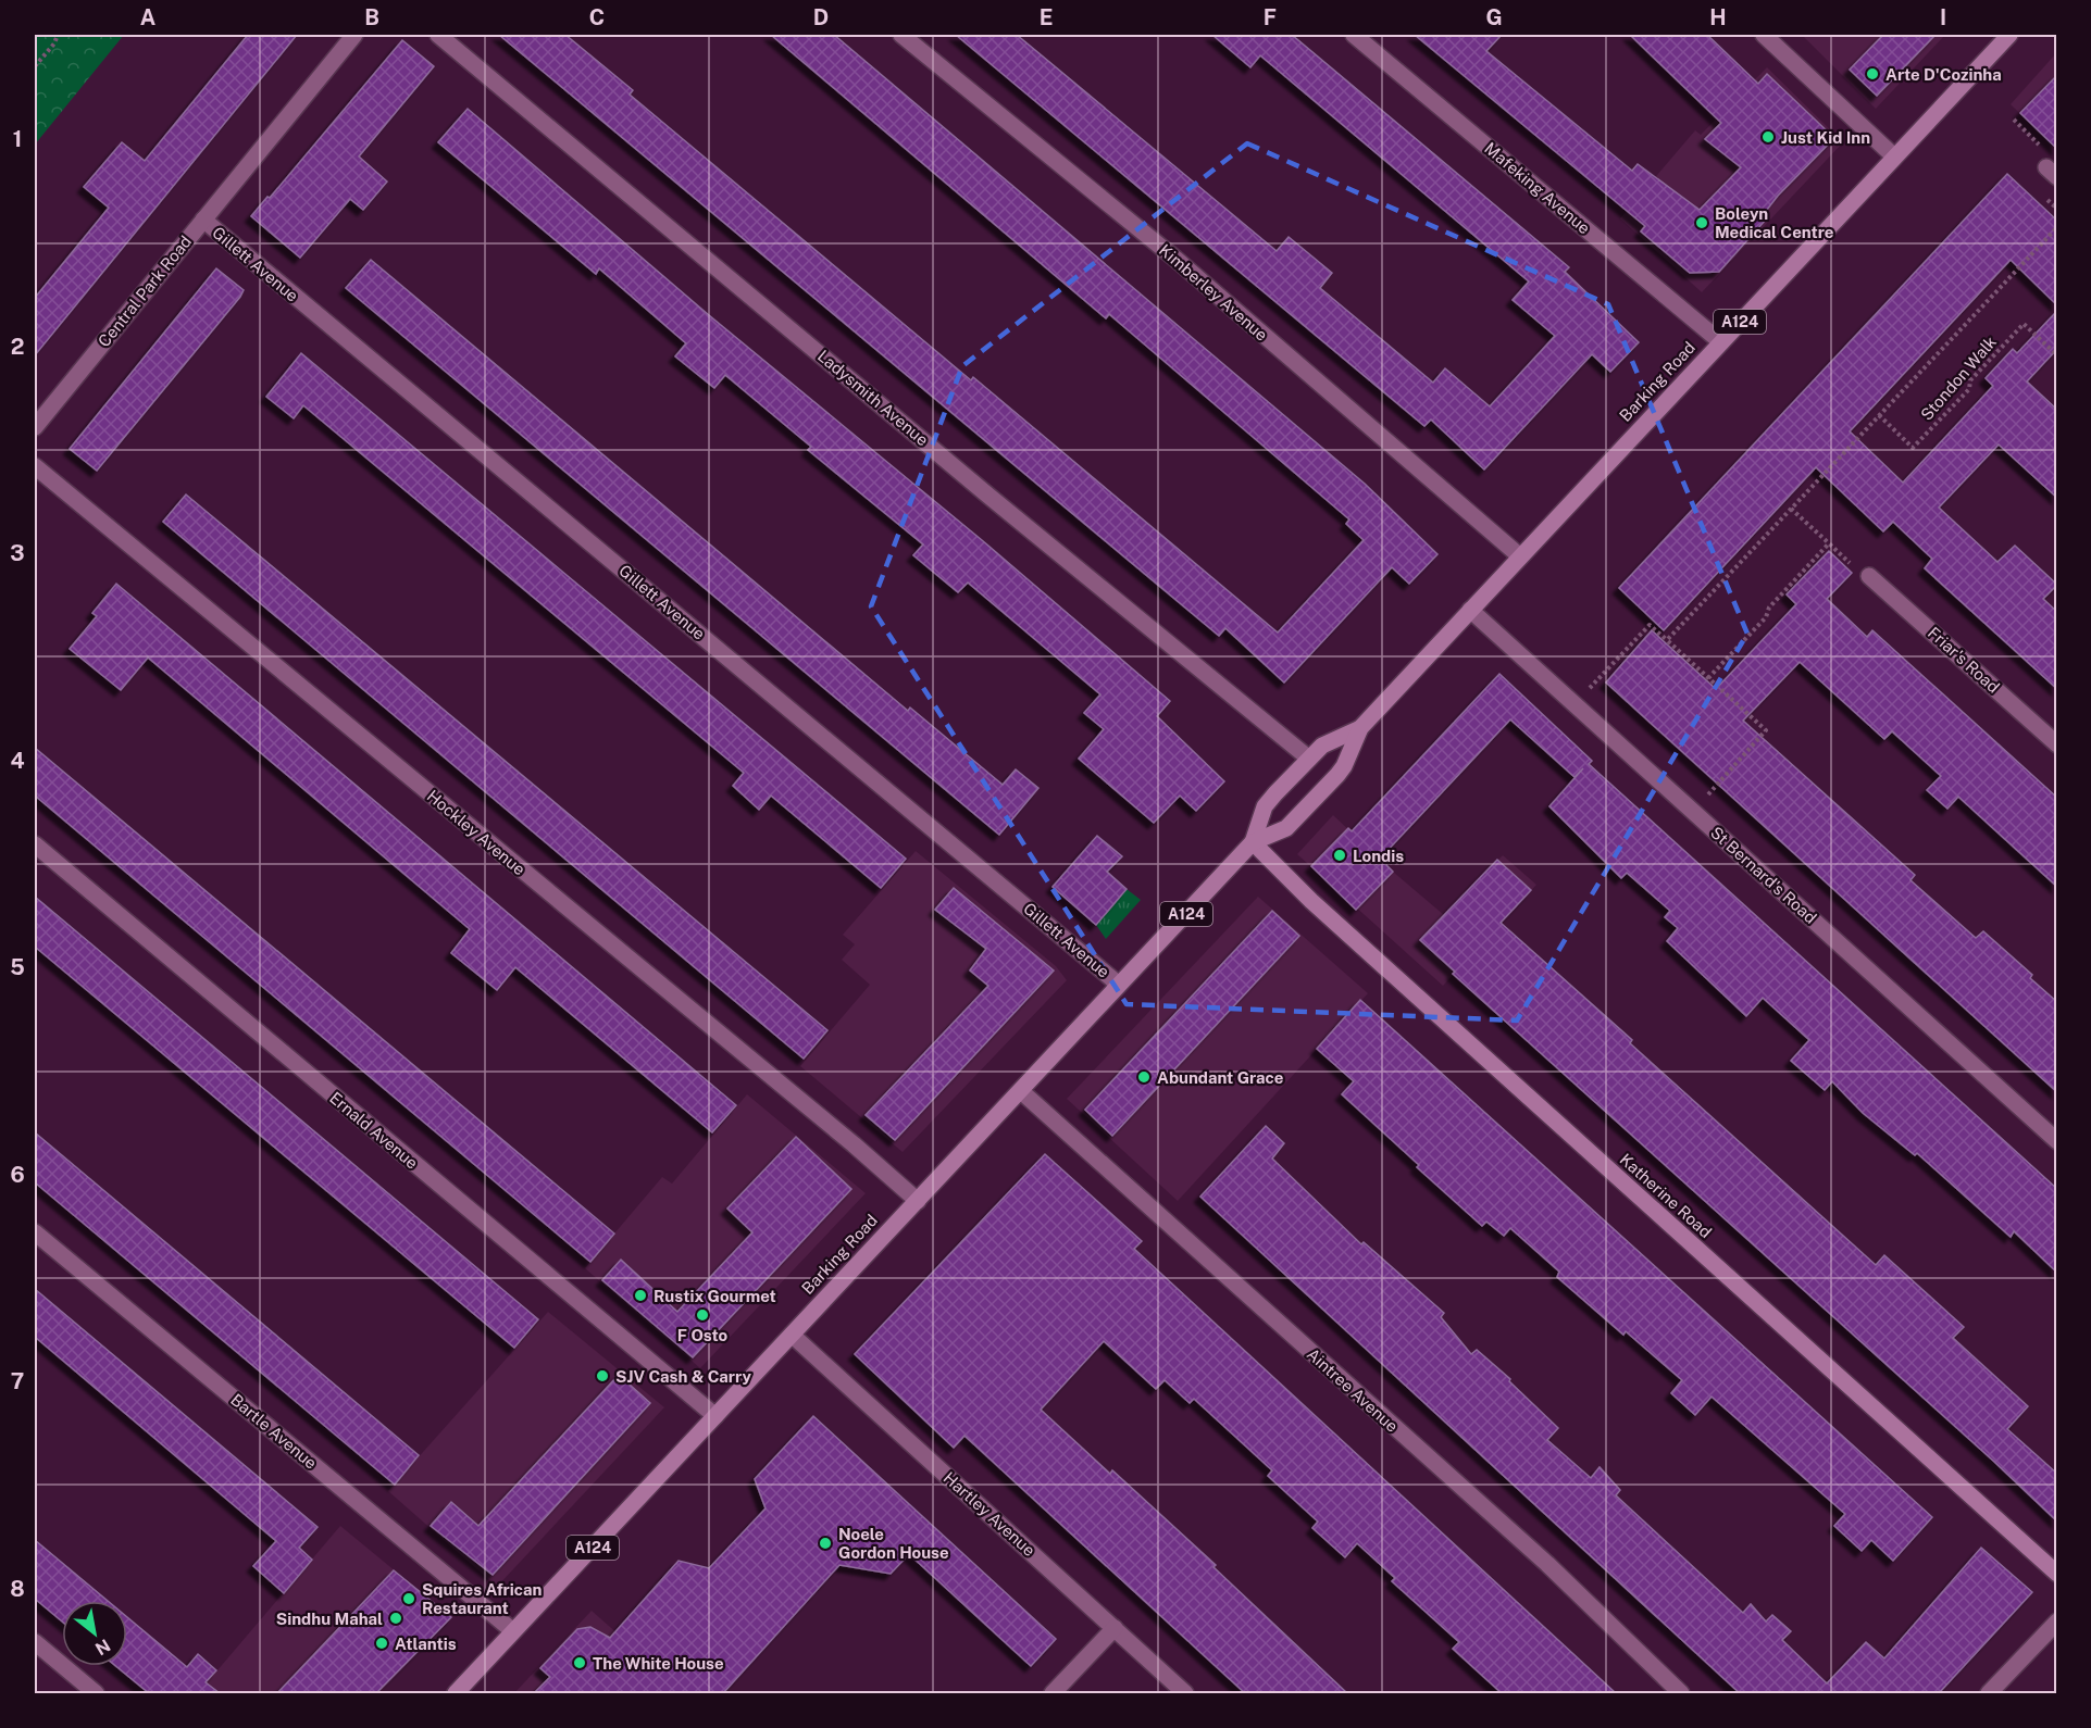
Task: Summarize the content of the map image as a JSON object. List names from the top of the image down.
{
  "streets": {
    "main road": ["A124", "Barking Road", "Katherine Road"],
    "street": [
      "Mafeking Avenue",
      "Gillett Avenue",
      "Central Park Road",
      "Kimberley Avenue",
      "Ladysmith Avenue",
      "Friar's Road",
      "Hockley Avenue",
      "St Bernard's Road",
      "Ernald Avenue",
      "Aintree Avenue",
      "Bartle Avenue",
      "Hartley Avenue"
    ],
    "path": ["Stondon Walk"]
  },
  "crossings": [
    ["Mafeking Avenue", "Barking Road"],
    ["Gillett Avenue", "Central Park Road"],
    ["Gillett Avenue", "Barking Road"],
    ["Kimberley Avenue", "Barking Road"],
    ["Barking Road", "Ladysmith Avenue"],
    ["Barking Road", "Hockley Avenue"],
    ["Barking Road", "St Bernard's Road"],
    ["Barking Road", "Ernald Avenue"],
    ["Barking Road", "Katherine Road"],
    ["Barking Road", "Aintree Avenue"],
    ["Barking Road", "Bartle Avenue"],
    ["Barking Road", "Hartley Avenue"]
  ],
  "places": [
    "Arte D'Cozinha",
    "Just Kid Inn",
    "Boleyn Medical Centre",
    "Londis",
    "Abundant Grace",
    "Rustix Gourmet",
    "F Osto",
    "SJV Cash & Carry",
    "Noele Gordon House",
    "Squires African Restaurant",
    "Sindhu Mahal",
    "Atlantis",
    "The White House"
  ],
  "north": "bottom right",
  "grid": {
    "columns": [
      "A",
      "B",
      "C",
      "D",
      "E",
      "F",
      "G",
      "H",
      "I"
    ],
    "rows": [
      "1",
      "2",
      "3",
      "4",
      "5",
      "6",
      "7",
      "8"
    ]
  }
}
